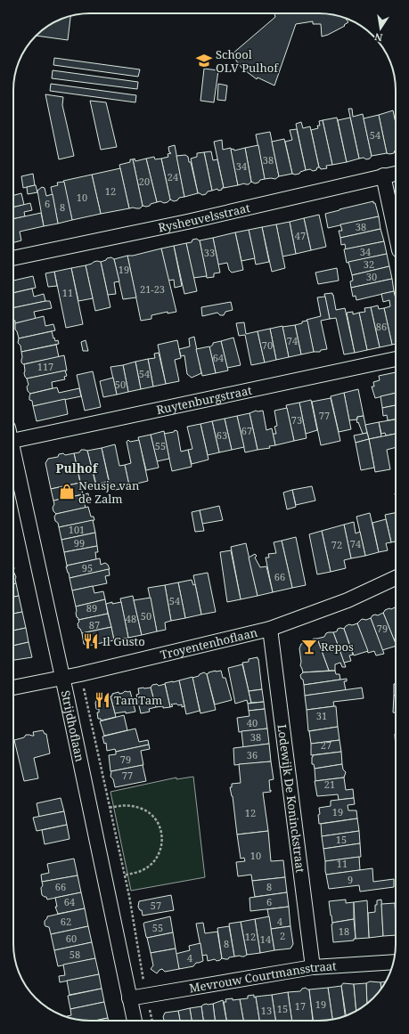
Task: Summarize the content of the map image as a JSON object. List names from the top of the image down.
{
  "streets": {
    "street": [
      "Rysheuvelsstraat",
      "Ruytenburgstraat",
      "Troyentenhoflaan",
      "Strijdhoflaan",
      "Lodewijk De Koninckstraat",
      "Mevrouw Courtmansstraat"
    ]
  },
  "crossings": [
    ["Troyentenhoflaan", "Strijdhoflaan"],
    ["Troyentenhoflaan", "Lodewijk De Koninckstraat"],
    ["Strijdhoflaan", "Mevrouw Courtmansstraat"],
    ["Lodewijk De Koninckstraat", "Mevrouw Courtmansstraat"]
  ],
  "districts": ["Pulhof"],
  "places": {
    "school or university": ["School OLV Pulhof"],
    "shop": ["Neusje van de Zalm"],
    "restaurant": ["Il Gusto", "TamTam"],
    "bar": ["Repos"]
  },
  "house_numbers": [
    "54",
    "38",
    "34",
    "24",
    "20",
    "12",
    "10",
    "6",
    "8",
    "38",
    "47",
    "34",
    "33",
    "32",
    "19",
    "30",
    "21-23",
    "11",
    "86",
    "74",
    "70",
    "64",
    "117",
    "54",
    "50",
    "77",
    "73",
    "67",
    "63",
    "55",
    "101",
    "99",
    "74",
    "72",
    "95",
    "66",
    "54",
    "89",
    "50",
    "48",
    "87",
    "79",
    "31",
    "40",
    "38",
    "27",
    "36",
    "79",
    "77",
    "21",
    "19",
    "12",
    "15",
    "10",
    "11",
    "9",
    "66",
    "8",
    "64",
    "6",
    "57",
    "62",
    "4",
    "55",
    "18",
    "2",
    "12",
    "60",
    "14",
    "8",
    "58",
    "4",
    "19",
    "17",
    "15",
    "13"
  ],
  "north": "bottom"
}
